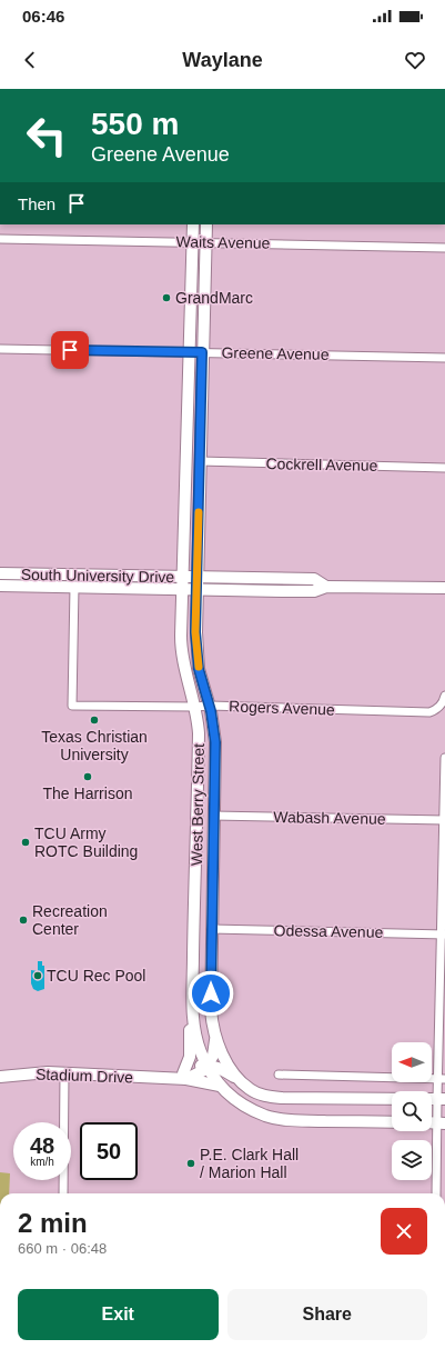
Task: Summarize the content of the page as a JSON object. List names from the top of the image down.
{
  "streets": {
    "main road": ["South University Drive", "West Berry Street", "Stadium Drive"],
    "street": [
      "Waits Avenue",
      "Greene Avenue",
      "Cockrell Avenue",
      "Rogers Avenue",
      "Wabash Avenue",
      "Odessa Avenue"
    ]
  },
  "crossings": [
    ["Waits Avenue", "West Berry Street"],
    ["Greene Avenue", "West Berry Street"],
    ["Cockrell Avenue", "West Berry Street"],
    ["South University Drive", "Rogers Avenue"],
    ["South University Drive", "West Berry Street"],
    ["Rogers Avenue", "West Berry Street"],
    ["West Berry Street", "Wabash Avenue"],
    ["West Berry Street", "Odessa Avenue"],
    ["West Berry Street", "Stadium Drive"]
  ],
  "places": [
    "GrandMarc",
    "Texas Christian University",
    "The Harrison",
    "TCU Army ROTC Building",
    "Recreation Center",
    "TCU Rec Pool",
    "P.E. Clark Hall / Marion Hall"
  ],
  "north": "left",
  "page": {
    "status": "06:46",
    "header": "Waylane",
    "turn": ["550 m", "Greene Avenue"],
    "then": "Then",
    "speed": "48 km/h",
    "limit": "50",
    "heading": ["2 min", "660 m · 06:48"],
    "buttons": ["Exit", "Share"]
  }
}
